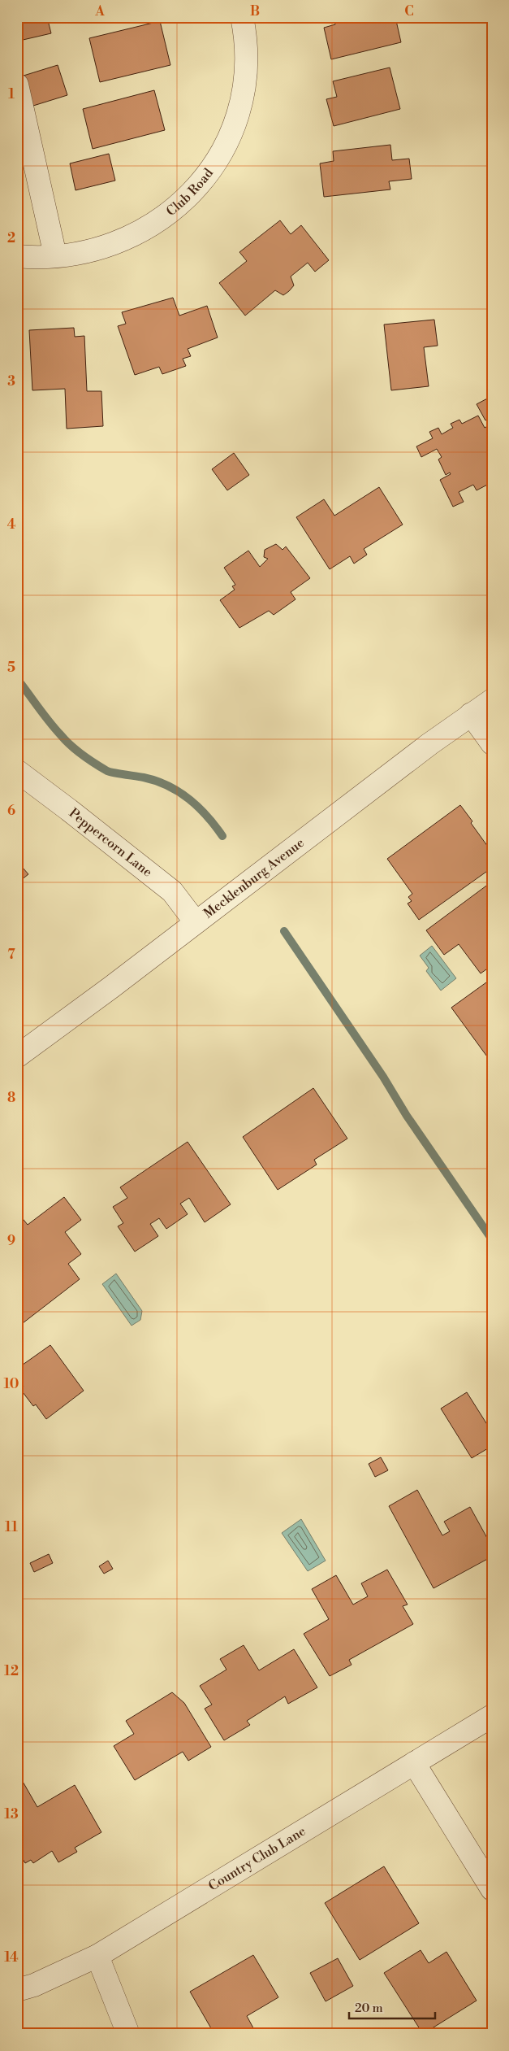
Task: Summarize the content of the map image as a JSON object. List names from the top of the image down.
{
  "streets": {
    "street": [
      "Club Road",
      "Peppercorn Lane",
      "Mecklenburg Avenue",
      "Country Club Lane"
    ]
  },
  "crossings": [
    ["Peppercorn Lane", "Mecklenburg Avenue"]
  ],
  "scale_bar": "20 m",
  "grid": {
    "columns": ["A", "B", "C"],
    "rows": [
      "1",
      "2",
      "3",
      "4",
      "5",
      "6",
      "7",
      "8",
      "9",
      "10",
      "11",
      "12",
      "13",
      "14"
    ]
  }
}
